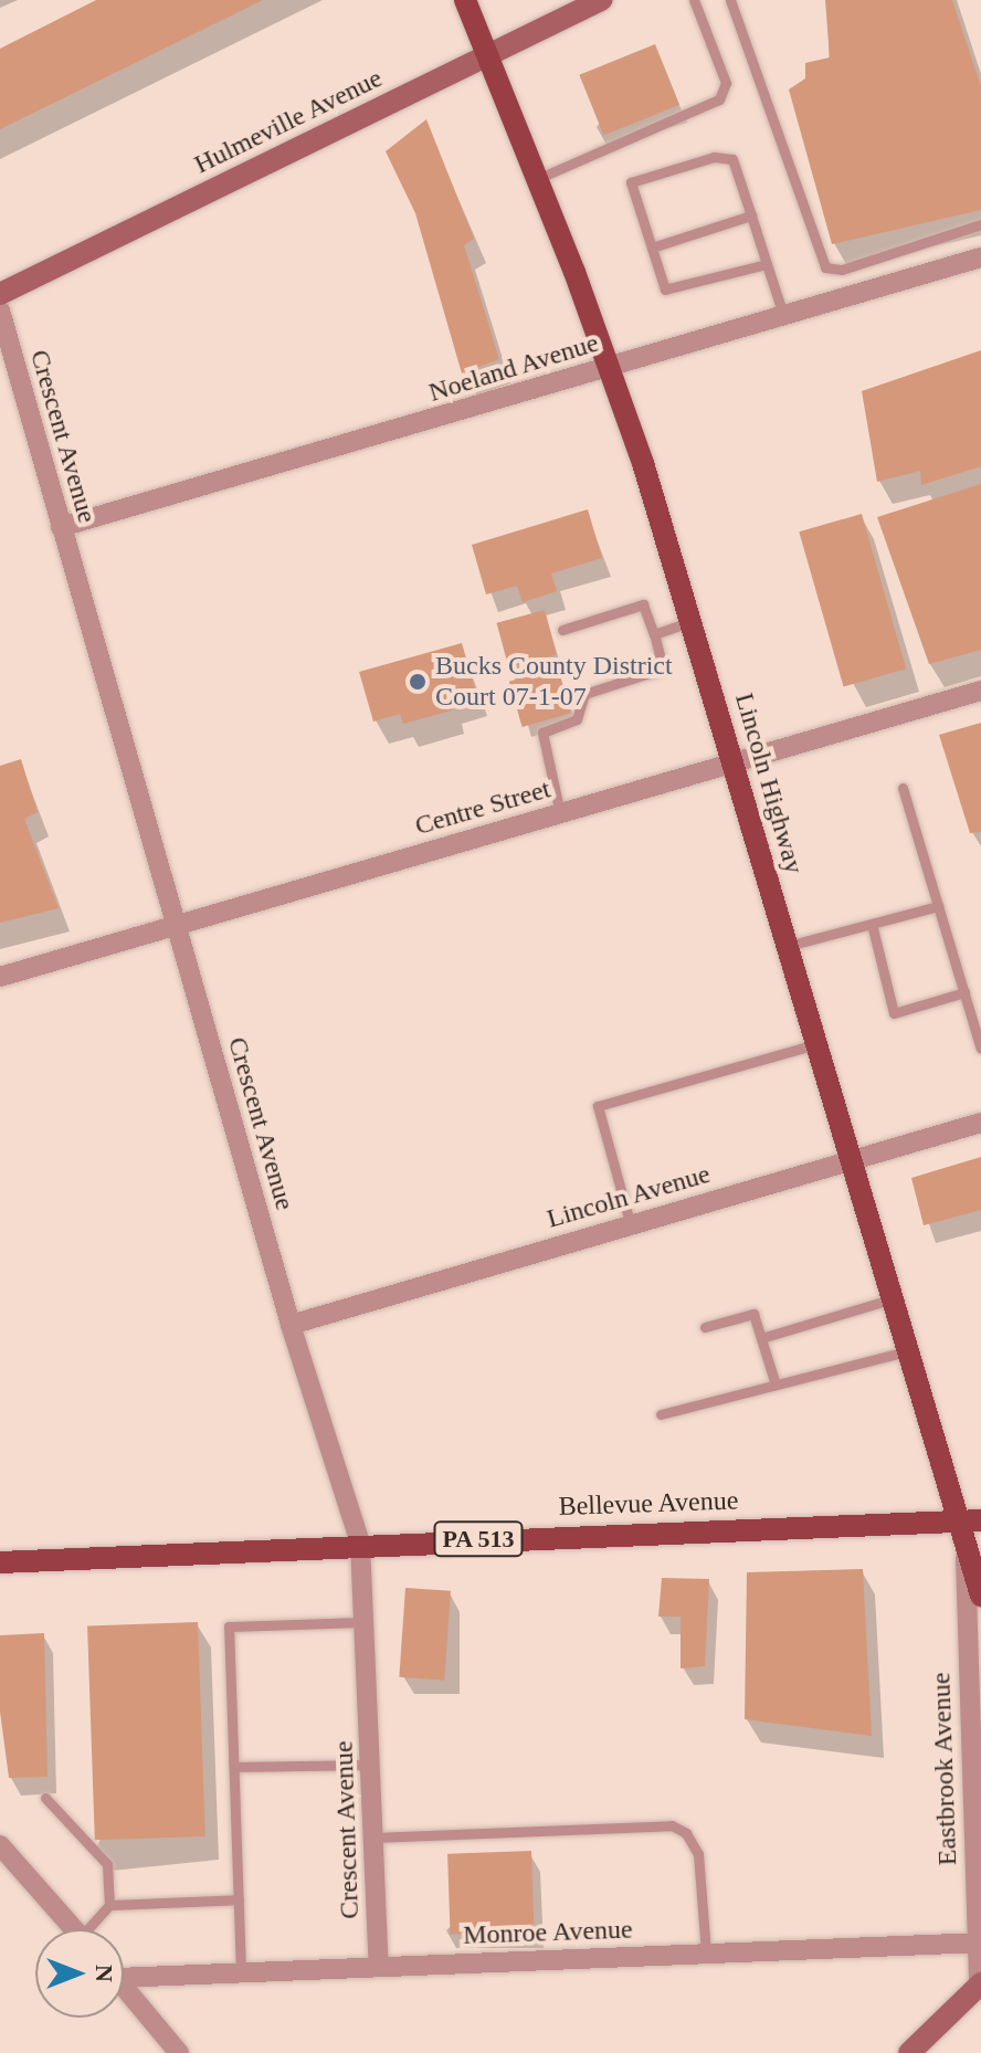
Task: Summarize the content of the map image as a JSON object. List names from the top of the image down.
{
  "streets": {
    "main road": ["Lincoln Highway", "Bellevue Avenue", "PA 513"],
    "street": [
      "Hulmeville Avenue",
      "Noeland Avenue",
      "Crescent Avenue",
      "Centre Street",
      "Lincoln Avenue",
      "Eastbrook Avenue",
      "Monroe Avenue"
    ]
  },
  "crossings": [
    ["Hulmeville Avenue", "Lincoln Highway"],
    ["Noeland Avenue", "Crescent Avenue"],
    ["Noeland Avenue", "Lincoln Highway"],
    ["Crescent Avenue", "Centre Street"],
    ["Crescent Avenue", "Lincoln Avenue"],
    ["Crescent Avenue", "Bellevue Avenue"],
    ["Crescent Avenue", "Monroe Avenue"],
    ["Lincoln Highway", "Centre Street"],
    ["Lincoln Highway", "Lincoln Avenue"],
    ["Lincoln Highway", "Bellevue Avenue"],
    ["Lincoln Highway", "Eastbrook Avenue"],
    ["Eastbrook Avenue", "Monroe Avenue"]
  ],
  "places": ["Bucks County District Court 07-1-07"],
  "north": "right"
}
